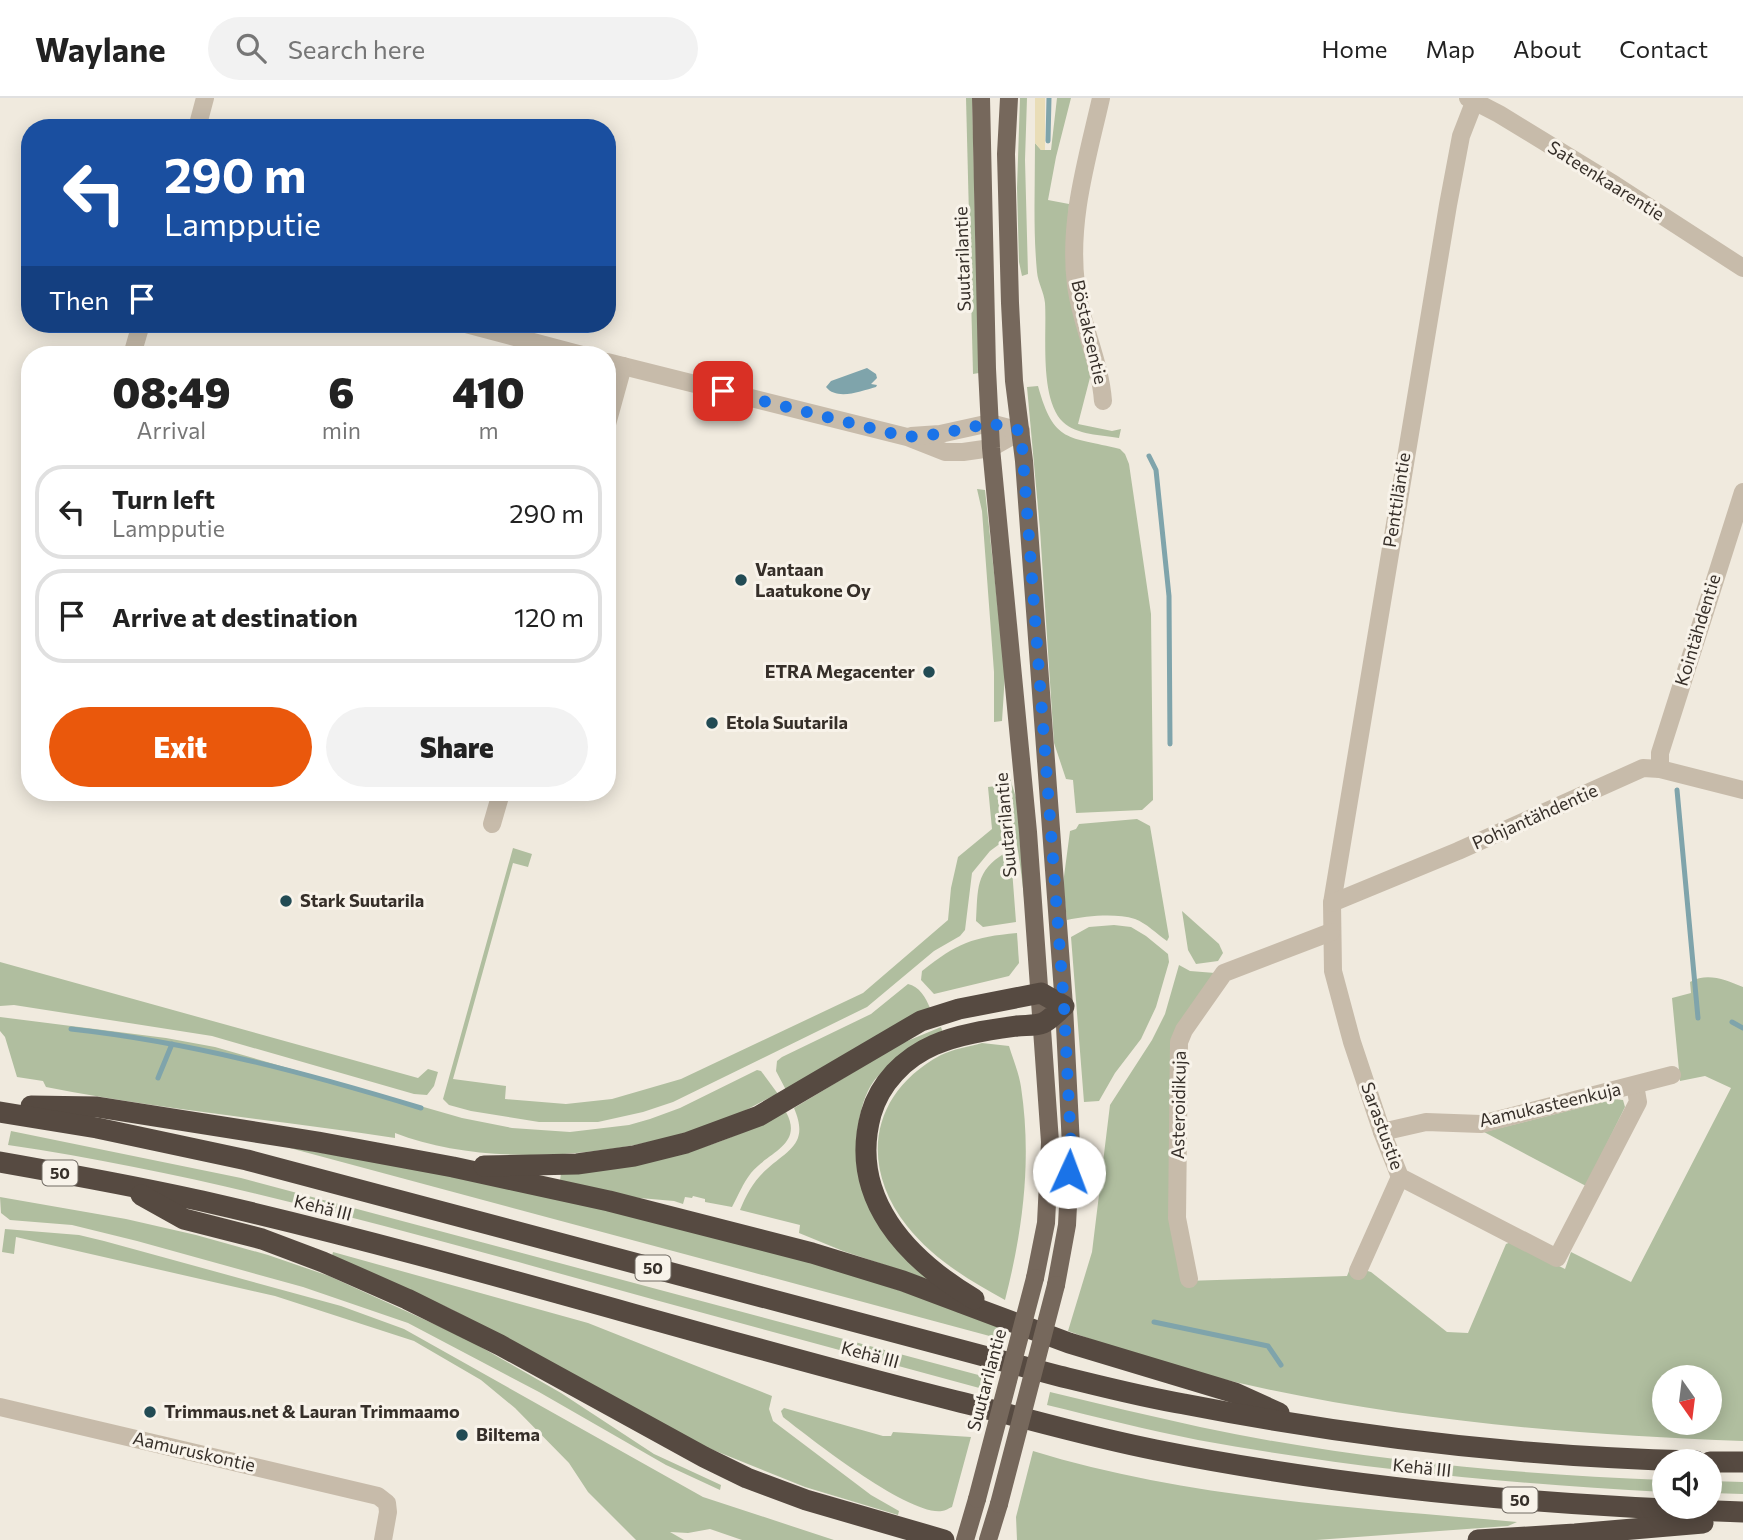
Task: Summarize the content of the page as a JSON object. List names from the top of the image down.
{
  "streets": {
    "highway": ["50", "Kehä III"],
    "main road": ["Suutarilantie"],
    "street": [
      "Sateenkaarentie",
      "Böstaksentie",
      "Penttiläntie",
      "Kointähdentie",
      "Pohjantähdentie",
      "Asteroidikuja",
      "Aamukasteenkuja",
      "Sarastustie",
      "Aamuruskontie"
    ]
  },
  "crossings": [
    ["Sateenkaarentie", "Penttiläntie"],
    ["Penttiläntie", "Pohjantähdentie"],
    ["Penttiläntie", "Sarastustie"],
    ["Kointähdentie", "Pohjantähdentie"],
    ["Pohjantähdentie", "Sarastustie"],
    ["Asteroidikuja", "Sarastustie"],
    ["Aamukasteenkuja", "Sarastustie"]
  ],
  "places": [
    "Vantaan Laatukone Oy",
    "ETRA Megacenter",
    "Etola Suutarila",
    "Stark Suutarila",
    "Trimmaus.net & Lauran Trimmaamo",
    "Biltema"
  ],
  "north": "bottom",
  "page": {
    "header": "Waylane",
    "search": "Search here",
    "nav": [
      "Home",
      "Map",
      "About",
      "Contact"
    ],
    "turn": ["290 m", "Lampputie"],
    "then": "Then",
    "eta": [
      "08:49",
      "Arrival",
      "6",
      "min",
      "410",
      "m"
    ],
    "list": [
      {
        "name": "Turn left",
        "note": "Lampputie",
        "value": "290 m"
      },
      {
        "name": "Arrive at destination",
        "value": "120 m"
      }
    ],
    "buttons": ["Exit", "Share"]
  }
}
